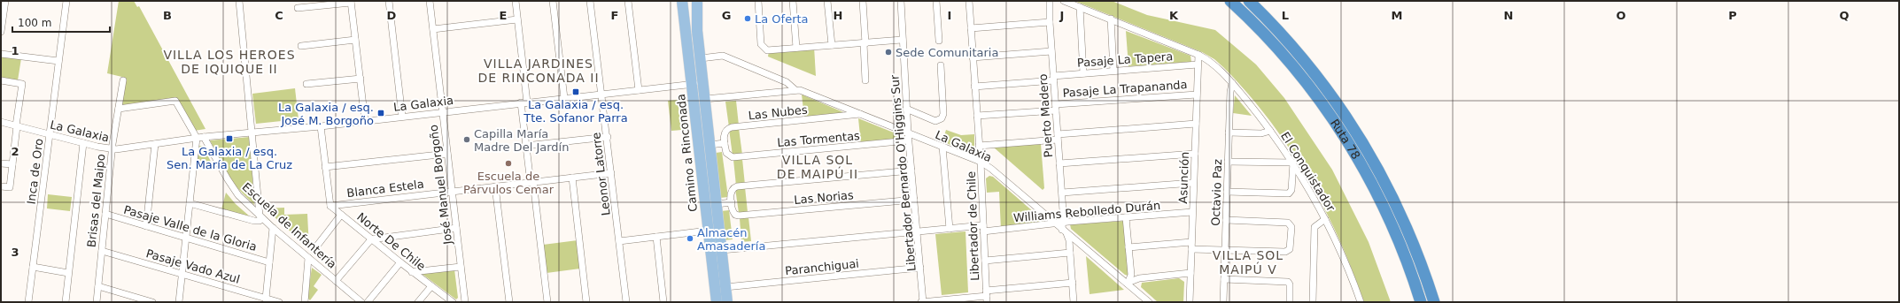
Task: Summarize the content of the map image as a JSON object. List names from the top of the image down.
{
  "streets": {
    "highway": ["Ruta 78"],
    "main road": ["Camino a Rinconada"],
    "street": [
      "Pasaje La Tapera",
      "Pasaje La Trapananda",
      "La Galaxia",
      "Las Nubes",
      "Puerto Madero",
      "Las Tormentas",
      "Inca de Oro",
      "El Conquistador",
      "Libertador Bernardo O'Higgins Sur",
      "Leonor Latorre",
      "Asunción",
      "José Manuel Borgoño",
      "Blanca Estela",
      "Octavio Paz",
      "Las Norias",
      "Brisas del Maipo",
      "Williams Rebolledo Durán",
      "Escuela de Infantería",
      "Libertador de Chile",
      "Pasaje Valle de la Gloria",
      "Norte De Chile",
      "Pasaje Vado Azul",
      "Paranchiguai"
    ]
  },
  "crossings": [
    ["Pasaje La Tapera", "Puerto Madero"],
    ["Pasaje La Tapera", "Asunción"],
    ["Pasaje La Tapera", "Libertador de Chile"],
    ["Pasaje La Trapananda", "Puerto Madero"],
    ["Pasaje La Trapananda", "Asunción"],
    ["Pasaje La Trapananda", "Libertador de Chile"],
    ["La Galaxia", "Las Nubes"],
    ["La Galaxia", "Camino a Rinconada"],
    ["La Galaxia", "Inca de Oro"],
    ["La Galaxia", "Libertador Bernardo O'Higgins Sur"],
    ["La Galaxia", "Leonor Latorre"],
    ["La Galaxia", "José Manuel Borgoño"],
    ["La Galaxia", "Brisas del Maipo"],
    ["La Galaxia", "Williams Rebolledo Durán"],
    ["La Galaxia", "Escuela de Infantería"],
    ["La Galaxia", "Libertador de Chile"],
    ["Las Nubes", "Las Tormentas"],
    ["Puerto Madero", "Williams Rebolledo Durán"],
    ["Las Tormentas", "Libertador Bernardo O'Higgins Sur"],
    ["Camino a Rinconada", "Williams Rebolledo Durán"],
    ["Camino a Rinconada", "Paranchiguai"],
    ["El Conquistador", "Asunción"],
    ["El Conquistador", "Octavio Paz"],
    ["Libertador Bernardo O'Higgins Sur", "Las Norias"],
    ["Libertador Bernardo O'Higgins Sur", "Williams Rebolledo Durán"],
    ["Libertador Bernardo O'Higgins Sur", "Paranchiguai"],
    ["Leonor Latorre", "Blanca Estela"],
    ["Asunción", "Williams Rebolledo Durán"],
    ["José Manuel Borgoño", "Blanca Estela"],
    ["Blanca Estela", "Norte De Chile"],
    ["Brisas del Maipo", "Pasaje Valle de la Gloria"],
    ["Brisas del Maipo", "Pasaje Vado Azul"],
    ["Williams Rebolledo Durán", "Libertador de Chile"]
  ],
  "districts": [
    "VILLA LOS HEROES DE IQUIQUE II",
    "VILLA JARDINES DE RINCONADA II",
    "VILLA SOL DE MAIPÚ II",
    "VILLA SOL MAIPÚ V"
  ],
  "places": {
    "other": [
      "La Oferta",
      "Sede Comunitaria",
      "Capilla María Madre Del Jardín",
      "Escuela de Párvulos Cemar",
      "Almacén Amasadería"
    ],
    "transit": ["La Galaxia / esq. Tte. Sofanor Parra", "La Galaxia / esq. José M. Borgoño", "La Galaxia / esq. Sen. María de La Cruz"]
  },
  "scale_bar": "100 m",
  "grid": {
    "columns": [
      "B",
      "C",
      "D",
      "E",
      "F",
      "G",
      "H",
      "I",
      "J",
      "K",
      "L",
      "M",
      "N",
      "O",
      "P",
      "Q"
    ],
    "rows": ["1", "2", "3"]
  }
}
